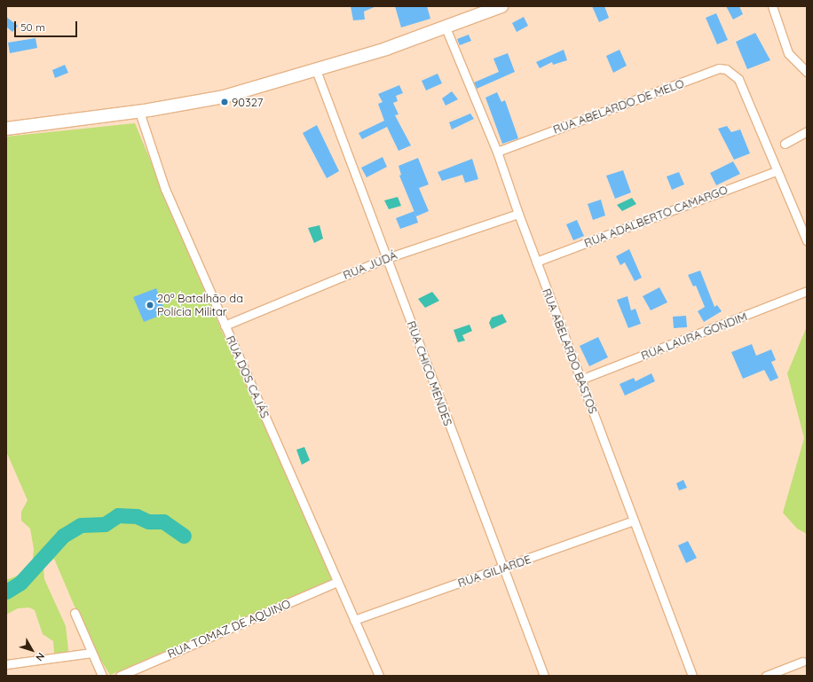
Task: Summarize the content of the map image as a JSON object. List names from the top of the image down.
{
  "streets": {
    "street": [
      "RUA ABELARDO DE MELO",
      "RUA ADALBERTO CAMARGO",
      "RUA JUDÁ",
      "RUA LAURA GONDIM",
      "RUA ABELARDO BASTOS",
      "RUA CHICO MENDES",
      "RUA DOS CAJÁS",
      "RUA GILIARDE",
      "RUA TOMAZ DE AQUINO"
    ]
  },
  "crossings": [
    ["RUA ABELARDO DE MELO", "RUA ADALBERTO CAMARGO"],
    ["RUA ABELARDO DE MELO", "RUA ABELARDO BASTOS"],
    ["RUA ADALBERTO CAMARGO", "RUA ABELARDO BASTOS"],
    ["RUA JUDÁ", "RUA ABELARDO BASTOS"],
    ["RUA JUDÁ", "RUA CHICO MENDES"],
    ["RUA JUDÁ", "RUA DOS CAJÁS"],
    ["RUA LAURA GONDIM", "RUA ABELARDO BASTOS"],
    ["RUA ABELARDO BASTOS", "RUA GILIARDE"],
    ["RUA CHICO MENDES", "RUA GILIARDE"],
    ["RUA DOS CAJÁS", "RUA GILIARDE"],
    ["RUA DOS CAJÁS", "RUA TOMAZ DE AQUINO"]
  ],
  "places": ["90327", "20º Batalhão da Polícia Militar"],
  "scale_bar": "50 m",
  "north": "bottom right"
}
